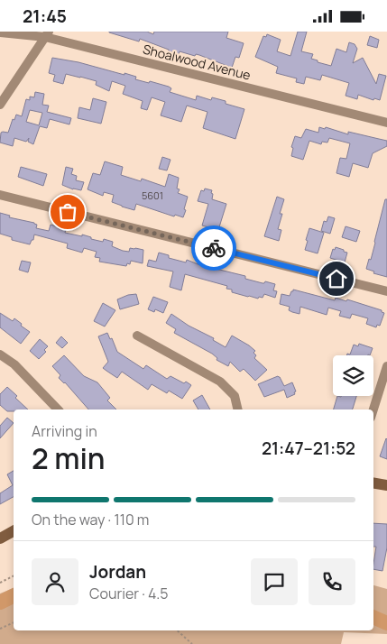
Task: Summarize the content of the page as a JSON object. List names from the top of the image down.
{
  "streets": {
    "street": ["Shoalwood Avenue"]
  },
  "house_numbers": ["5601"],
  "page": {
    "status": "21:45",
    "heading": ["2 min", "Arriving in", "21:47–21:52"],
    "panel": ["Jordan", "Courier · 4.5"],
    "bar": "On the way · 110 m"
  }
}
